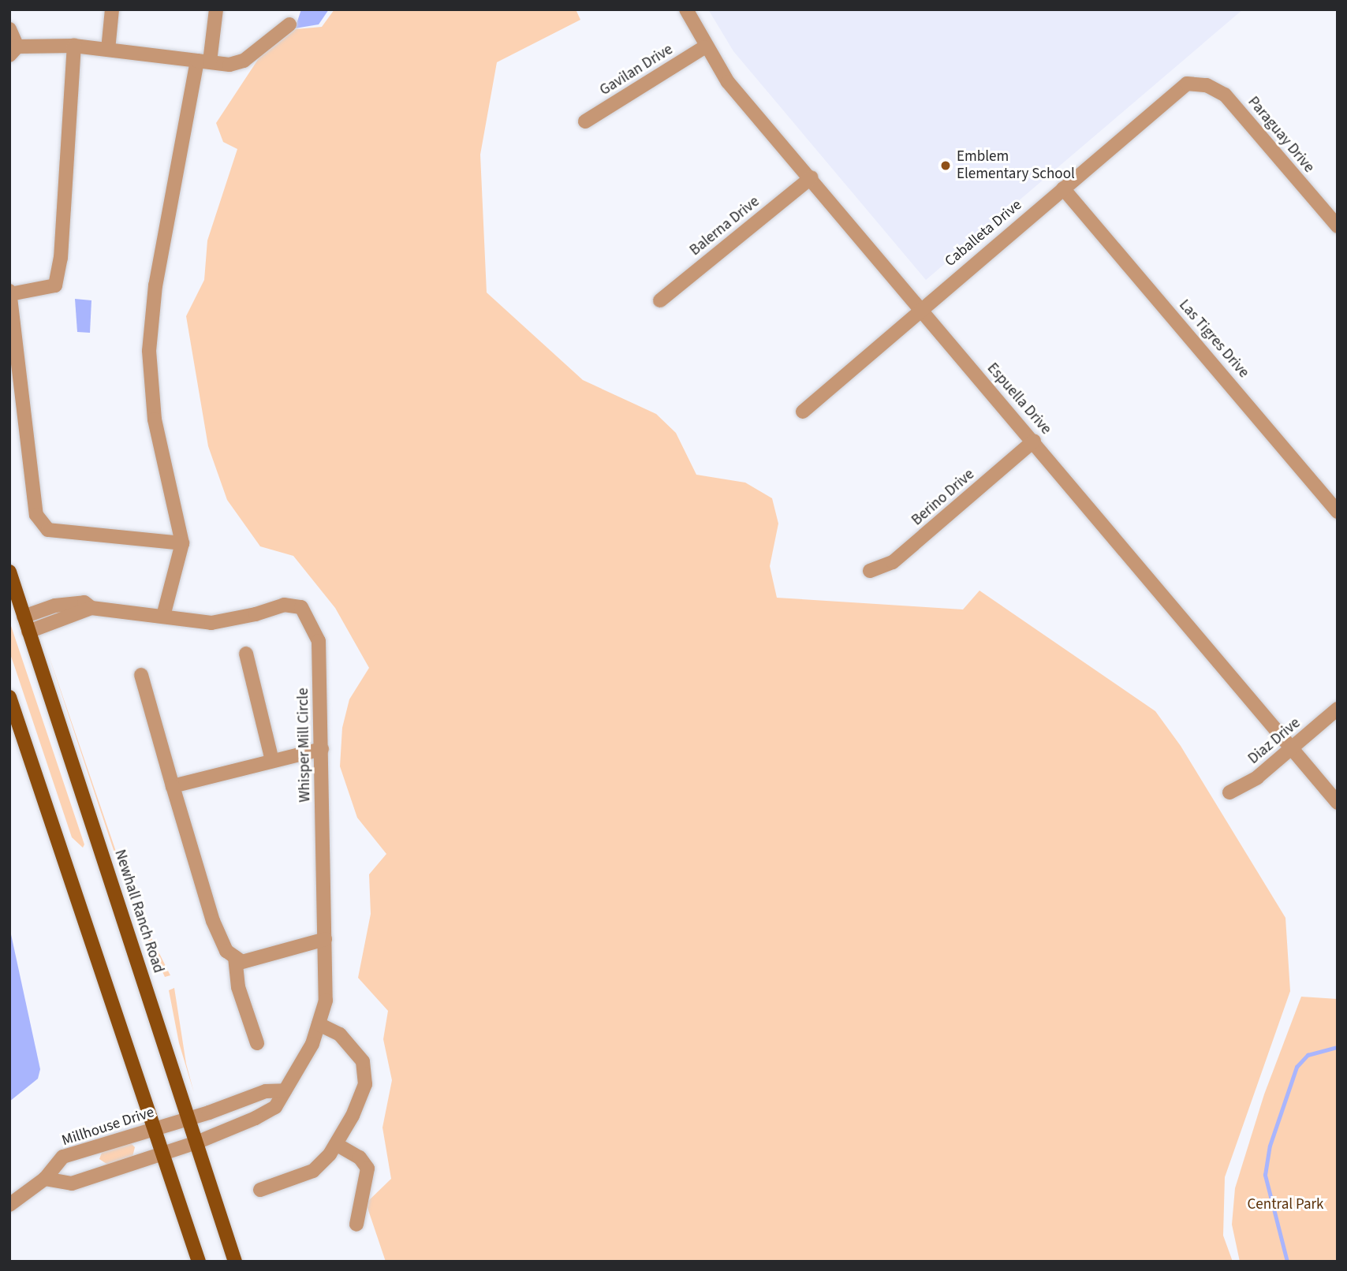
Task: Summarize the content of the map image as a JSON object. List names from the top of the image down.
{
  "streets": {
    "main road": ["Newhall Ranch Road"],
    "street": [
      "Gavilan Drive",
      "Paraguay Drive",
      "Balerna Drive",
      "Caballeta Drive",
      "Las Tigres Drive",
      "Espuella Drive",
      "Berino Drive",
      "Diaz Drive",
      "Whisper Mill Circle",
      "Millhouse Drive"
    ]
  },
  "crossings": [
    ["Gavilan Drive", "Espuella Drive"],
    ["Paraguay Drive", "Caballeta Drive"],
    ["Balerna Drive", "Espuella Drive"],
    ["Caballeta Drive", "Las Tigres Drive"],
    ["Caballeta Drive", "Espuella Drive"],
    ["Espuella Drive", "Berino Drive"],
    ["Espuella Drive", "Diaz Drive"],
    ["Whisper Mill Circle", "Newhall Ranch Road"],
    ["Newhall Ranch Road", "Millhouse Drive"]
  ],
  "parks": ["Central Park"],
  "places": ["Emblem Elementary School"]
}
